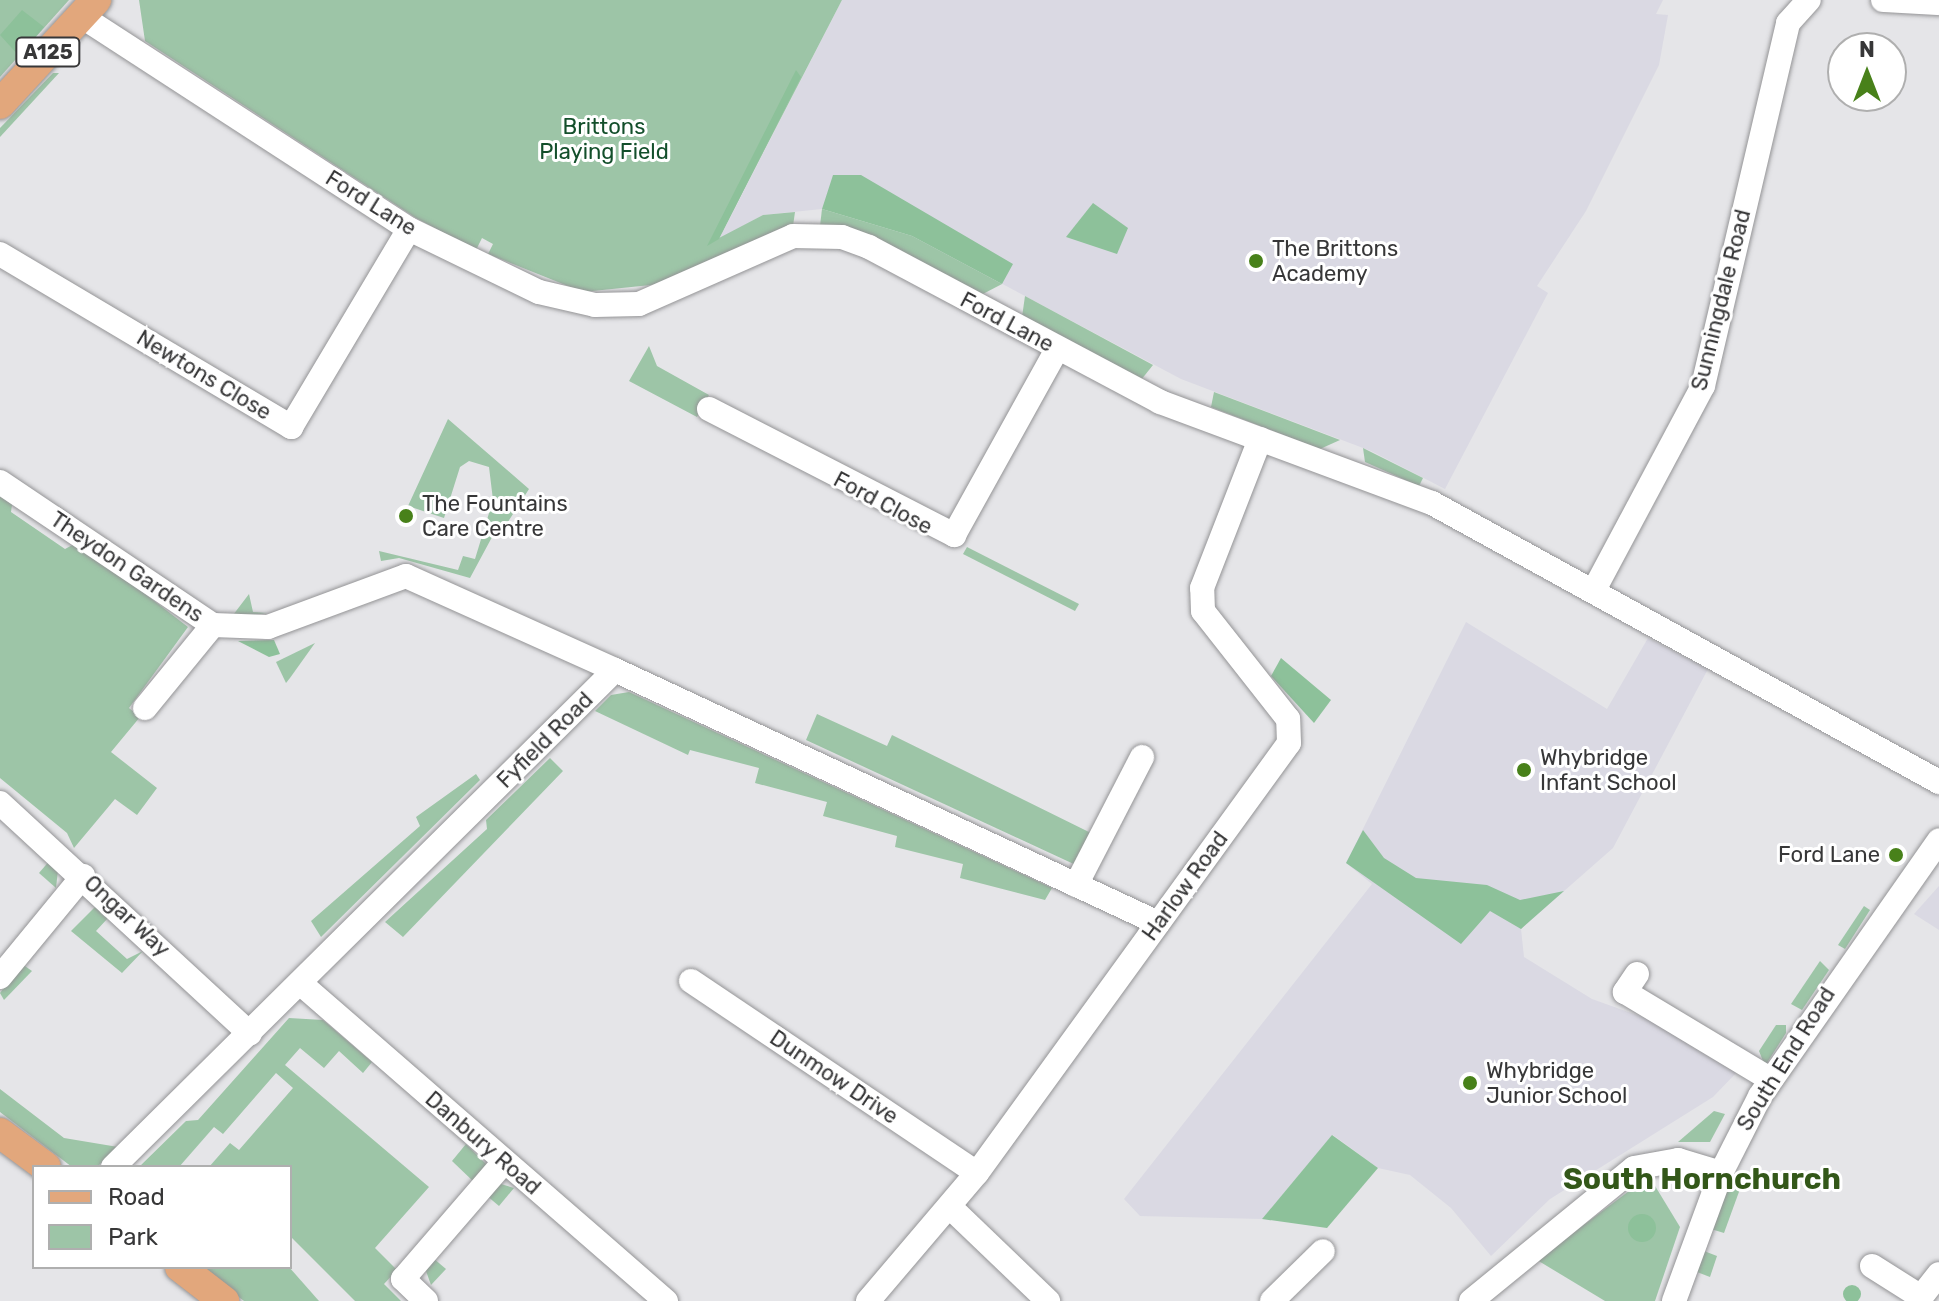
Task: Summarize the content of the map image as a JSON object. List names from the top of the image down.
{
  "streets": {
    "main road": ["A125"],
    "street": [
      "Ford Lane",
      "Sunningdale Road",
      "Newtons Close",
      "Ford Close",
      "Theydon Gardens",
      "Fyfield Road",
      "Harlow Road",
      "Ongar Way",
      "South End Road",
      "Dunmow Drive",
      "Danbury Road"
    ]
  },
  "crossings": [
    ["A125", "Ford Lane"],
    ["Ford Lane", "Sunningdale Road"],
    ["Ford Lane", "Newtons Close"],
    ["Ford Lane", "Ford Close"],
    ["Ford Lane", "Harlow Road"],
    ["Theydon Gardens", "Fyfield Road"],
    ["Fyfield Road", "Ongar Way"],
    ["Fyfield Road", "Danbury Road"],
    ["Harlow Road", "Dunmow Drive"]
  ],
  "districts": ["South Hornchurch"],
  "parks": ["Brittons Playing Field"],
  "places": [
    "The Brittons Academy",
    "The Fountains Care Centre",
    "Whybridge Infant School",
    "Ford Lane",
    "Whybridge Junior School"
  ],
  "legend": ["Road", "Park"],
  "north": "top"
}
